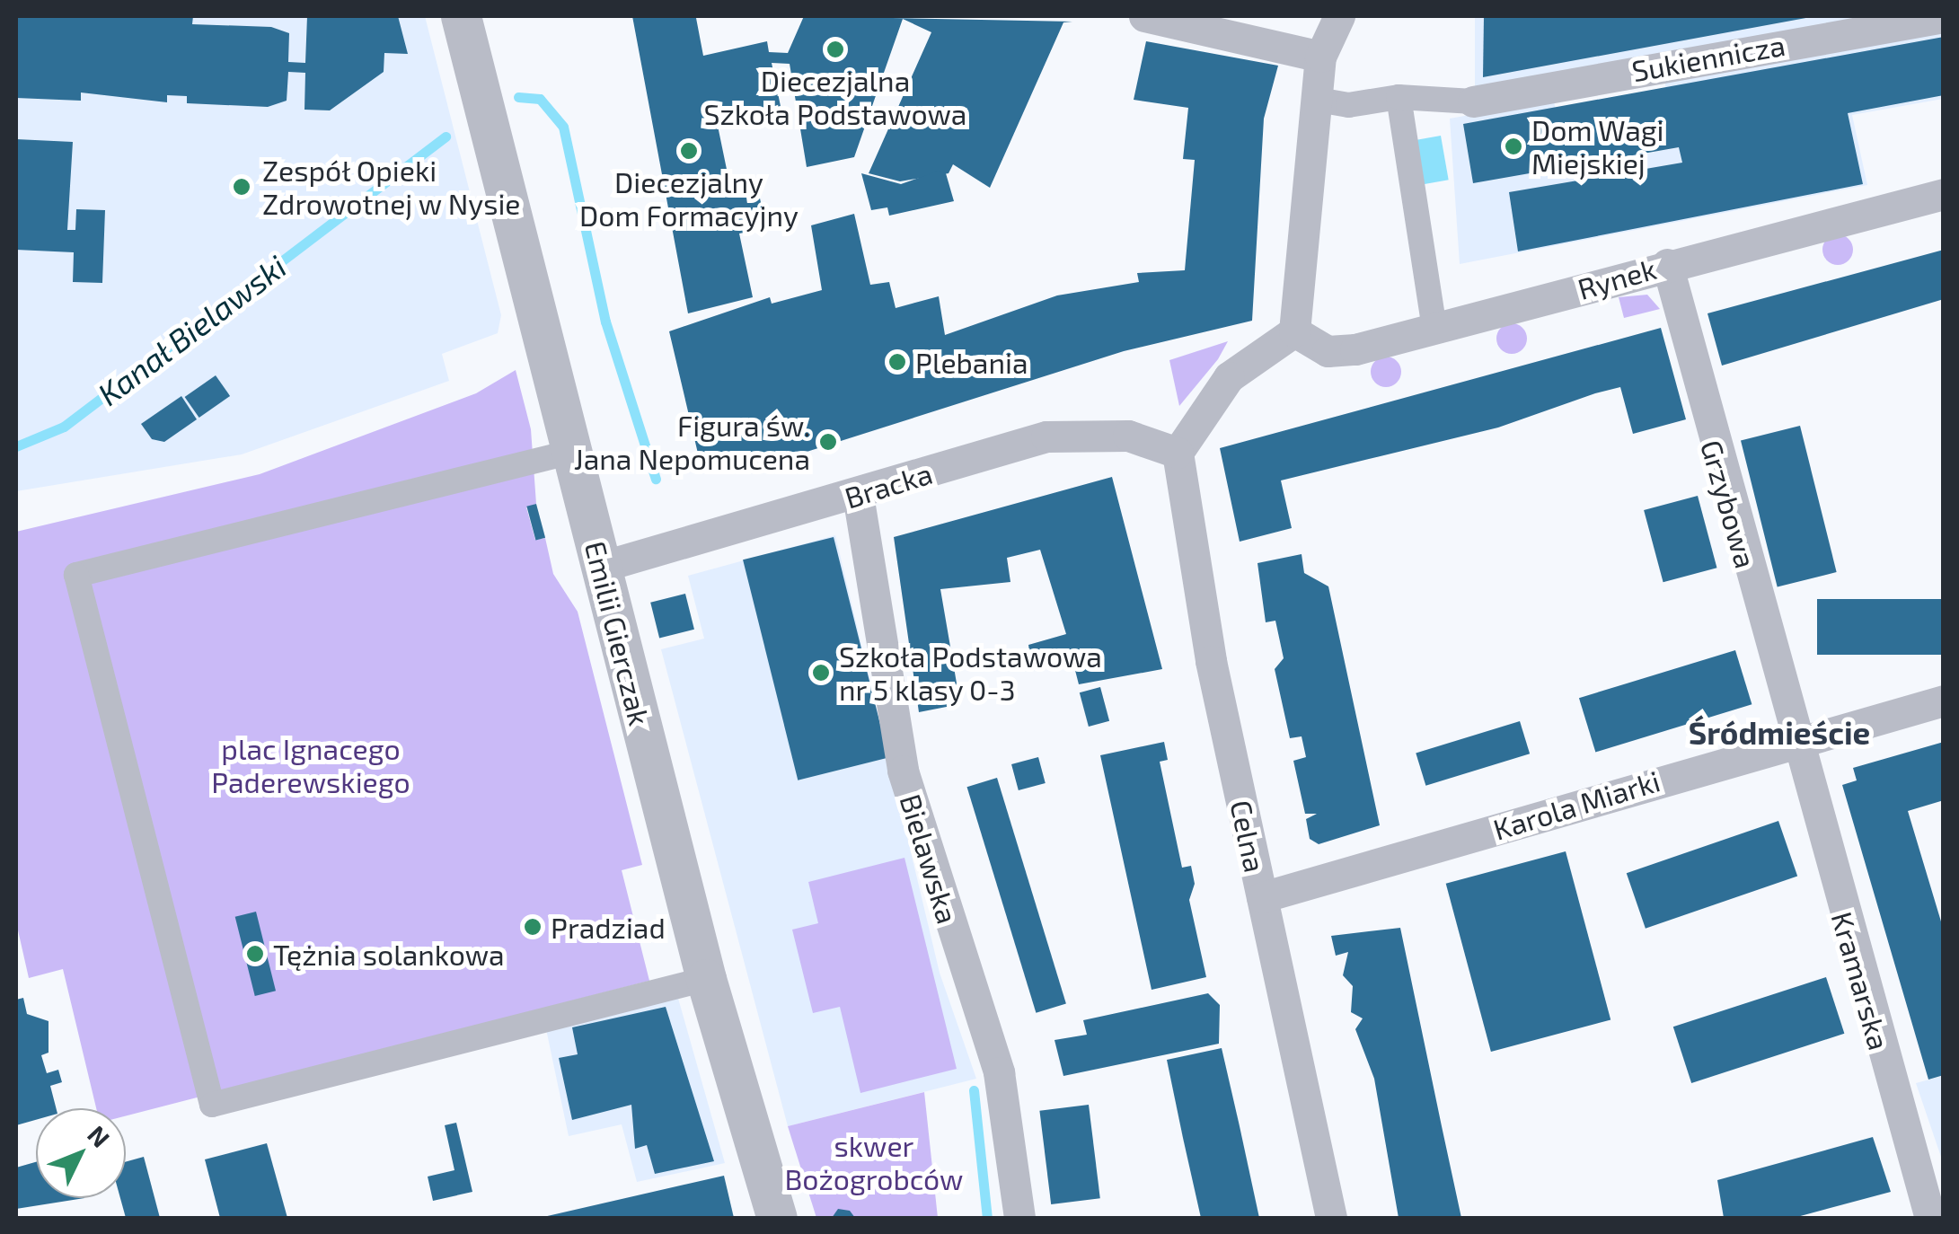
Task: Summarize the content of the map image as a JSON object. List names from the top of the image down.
{
  "streets": {
    "street": [
      "Sukiennicza",
      "Rynek",
      "Bracka",
      "Grzybowa",
      "Emilii Gierczak",
      "Karola Miarki",
      "Celna",
      "Bielawska",
      "Kramarska"
    ]
  },
  "crossings": [
    ["Rynek", "Grzybowa"],
    ["Bracka", "Emilii Gierczak"],
    ["Bracka", "Celna"],
    ["Bracka", "Bielawska"],
    ["Grzybowa", "Karola Miarki"],
    ["Grzybowa", "Kramarska"],
    ["Karola Miarki", "Celna"],
    ["Karola Miarki", "Kramarska"]
  ],
  "districts": ["Śródmieście"],
  "water": ["Kanał Bielawski"],
  "parks": ["plac Ignacego Paderewskiego", "skwer Bożogrobców"],
  "places": [
    "Diecezjalna Szkoła Podstawowa",
    "Dom Wagi Miejskiej",
    "Diecezjalny Dom Formacyjny",
    "Zespół Opieki Zdrowotnej w Nysie",
    "Plebania",
    "Figura św. Jana Nepomucena",
    "Szkoła Podstawowa nr 5 klasy 0-3",
    "Pradziad",
    "Tężnia solankowa"
  ],
  "north": "top right"
}
